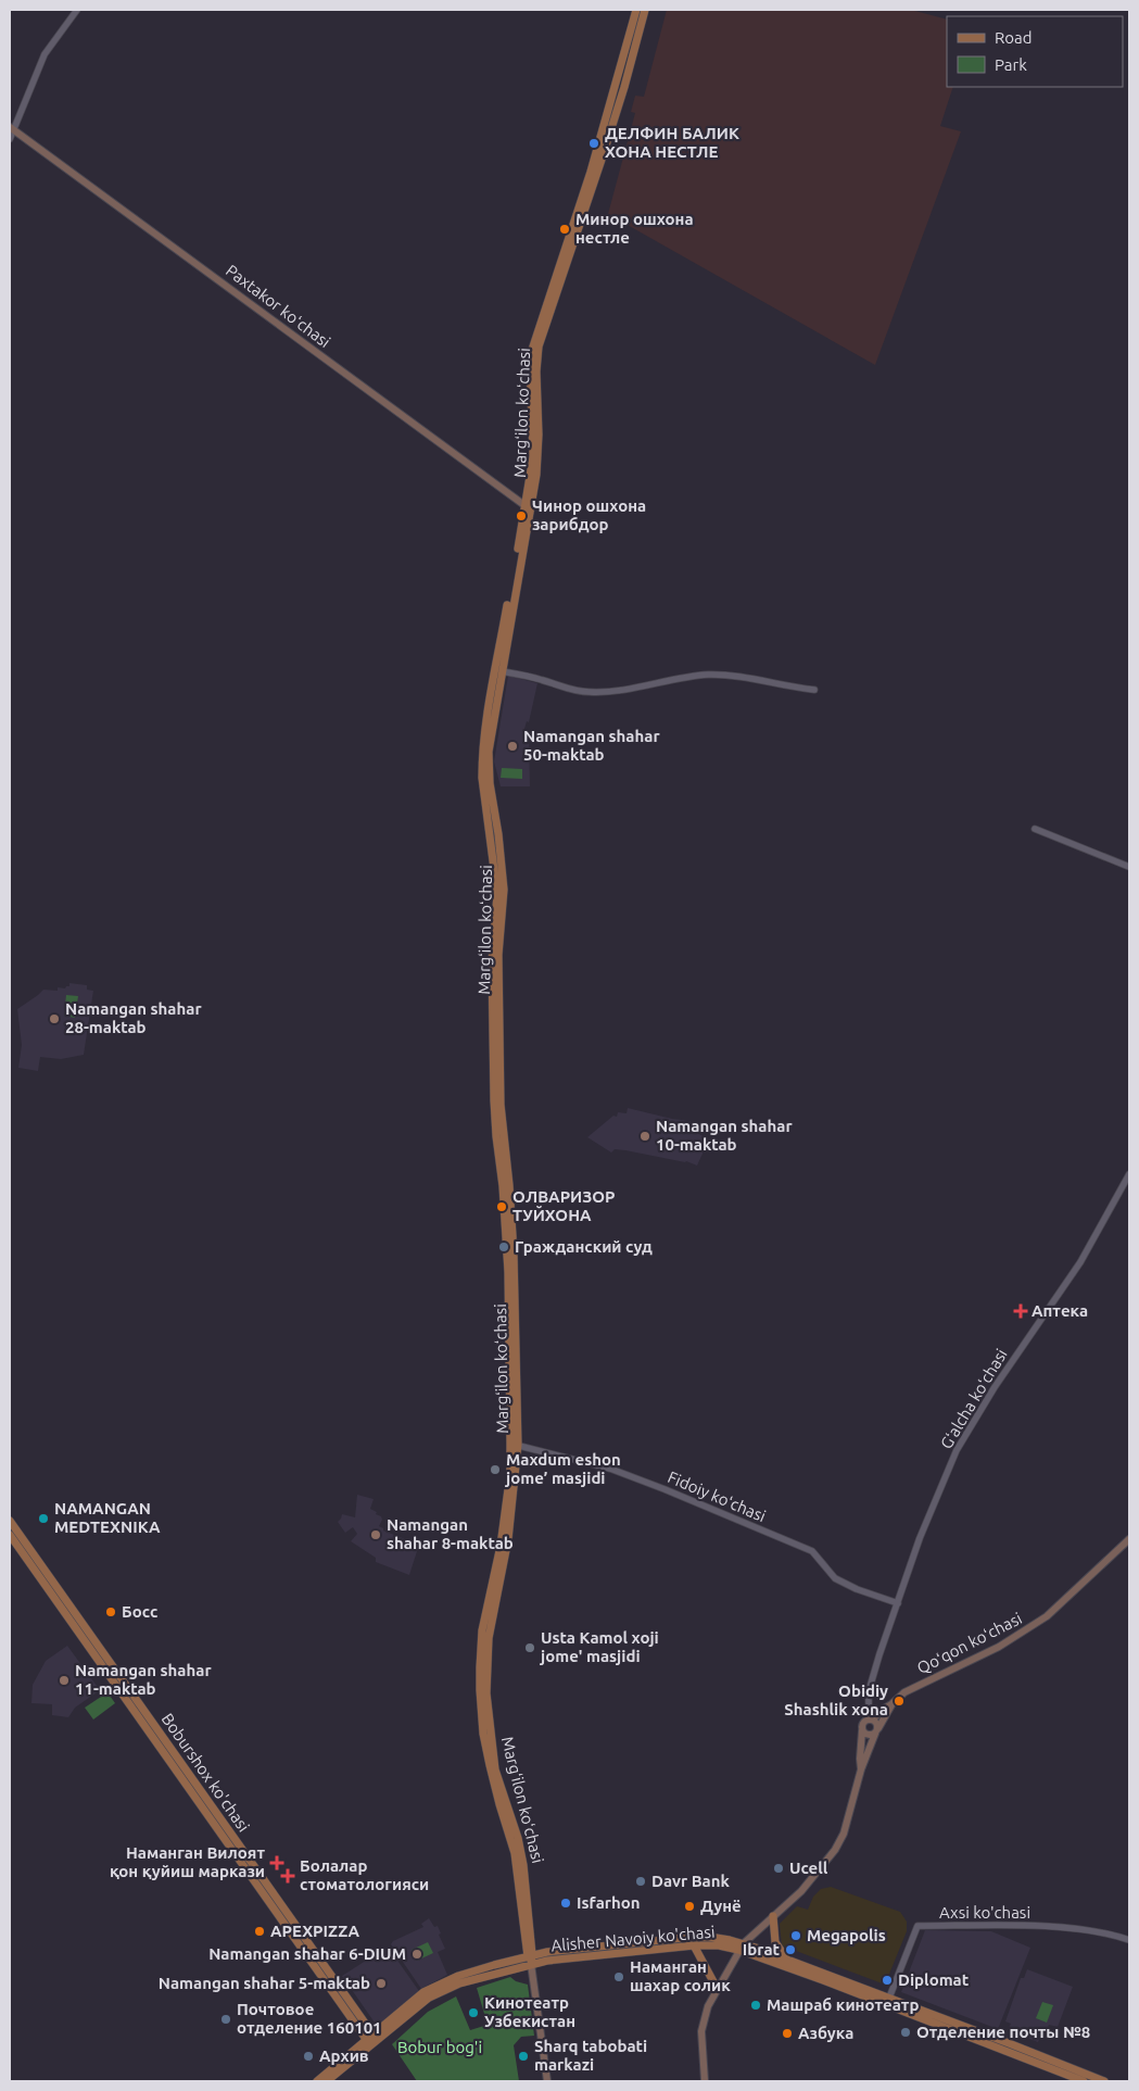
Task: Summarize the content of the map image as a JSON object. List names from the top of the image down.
{
  "streets": {
    "main road": [
      "Paxtakor koʻchasi",
      "Margʻilon koʻchasi",
      "Qoʻqon koʻchasi",
      "Boburshox ko'chasi",
      "Alisher Navoiy ko'chasi"
    ],
    "street": ["Gʻalcha koʻchasi", "Fidoiy koʻchasi", "Axsi ko'chasi"]
  },
  "crossings": [
    ["Paxtakor koʻchasi", "Margʻilon koʻchasi"],
    ["Margʻilon koʻchasi", "Fidoiy koʻchasi"],
    ["Margʻilon koʻchasi", "Alisher Navoiy ko'chasi"],
    ["Gʻalcha koʻchasi", "Fidoiy koʻchasi"],
    ["Gʻalcha koʻchasi", "Qoʻqon koʻchasi"],
    ["Qoʻqon koʻchasi", "Alisher Navoiy ko'chasi"],
    ["Boburshox ko'chasi", "Alisher Navoiy ko'chasi"],
    ["Axsi ko'chasi", "Alisher Navoiy ko'chasi"]
  ],
  "parks": ["Bobur bog'i"],
  "places": {
    "other": [
      "ДЕЛФИН БАЛИК ХОНА НЕСТЛЕ",
      "Минор ошхона нестле",
      "Чинор ошхона зарибдор",
      "Namangan shahar 50-maktab",
      "Namangan shahar 28-maktab",
      "Namangan shahar 10-maktab",
      "ОЛВАРИЗОР ТУЙХОНА",
      "Гражданский суд",
      "Maxdum eshon jome’ masjidi",
      "NAMANGAN MEDTEXNIKA",
      "Namangan shahar 8-maktab",
      "Босс",
      "Usta Kamol xoji jome' masjidi",
      "Namangan shahar 11-maktab",
      "Obidiy Shashlik xona",
      "Ucell",
      "Davr Bank",
      "Isfarhon",
      "Дунё",
      "APEXPIZZA",
      "Megapolis",
      "Ibrat",
      "Namangan shahar 6-DIUM",
      "Наманган шахар солик",
      "Diplomat",
      "Namangan shahar 5-maktab",
      "Машраб кинотеатр",
      "Кинотеатр Узбекистан",
      "Почтовое отделение 160101",
      "Отделение почты №8",
      "Азбука",
      "Архив",
      "Sharq tabobati markazi"
    ],
    "health": ["Аптека", "Наманган Вилоят қон қуйиш маркази", "Болалар стоматологияси"]
  },
  "legend": ["Road", "Park"]
}
